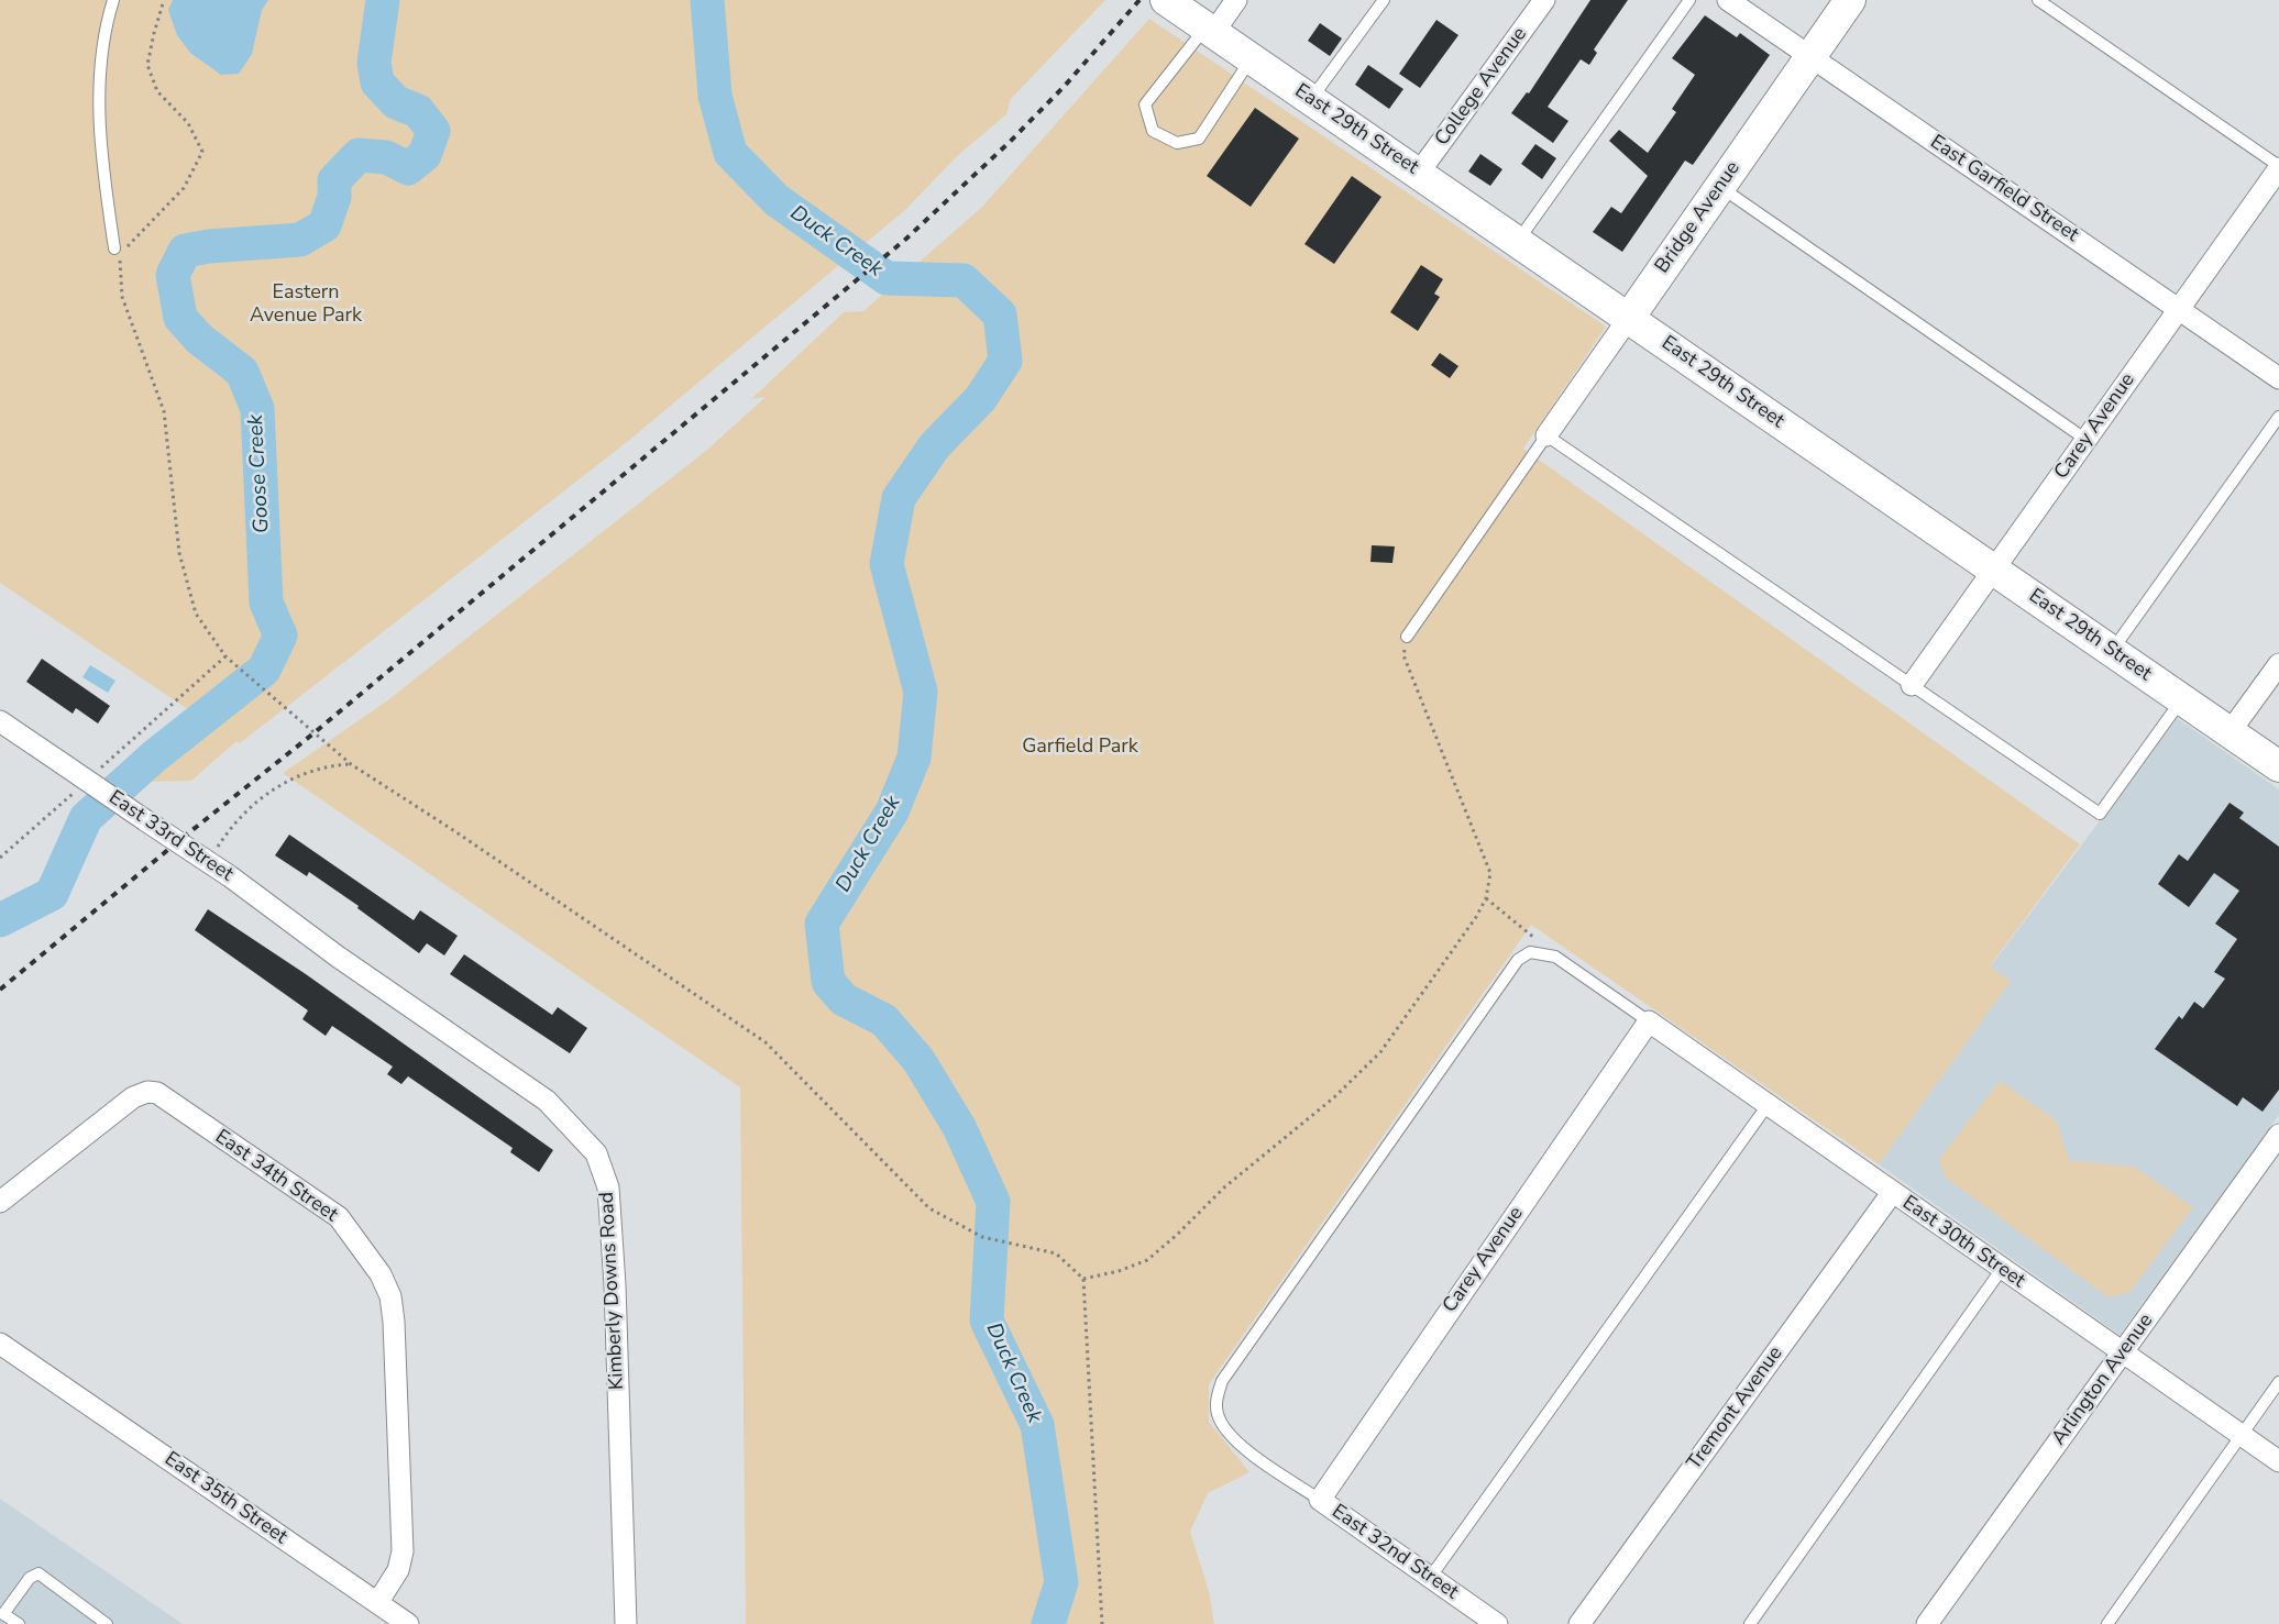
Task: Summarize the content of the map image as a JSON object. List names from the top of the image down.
{
  "streets": {
    "street": [
      "College Avenue",
      "East 29th Street",
      "East Garfield Street",
      "Bridge Avenue",
      "Carey Avenue",
      "East 33rd Street",
      "East 34th Street",
      "East 30th Street",
      "Kimberly Downs Road",
      "Arlington Avenue",
      "Tremont Avenue",
      "East 35th Street",
      "East 32nd Street"
    ]
  },
  "crossings": [
    ["College Avenue", "East 29th Street"],
    ["East 29th Street", "Bridge Avenue"],
    ["East 29th Street", "Carey Avenue"],
    ["East Garfield Street", "Bridge Avenue"],
    ["East Garfield Street", "Carey Avenue"],
    ["Carey Avenue", "East 30th Street"],
    ["Carey Avenue", "East 32nd Street"],
    ["East 33rd Street", "Kimberly Downs Road"],
    ["East 34th Street", "East 35th Street"],
    ["East 30th Street", "Arlington Avenue"],
    ["East 30th Street", "Tremont Avenue"]
  ],
  "water": ["Duck Creek", "Goose Creek"],
  "parks": ["Eastern Avenue Park", "Garfield Park"]
}
